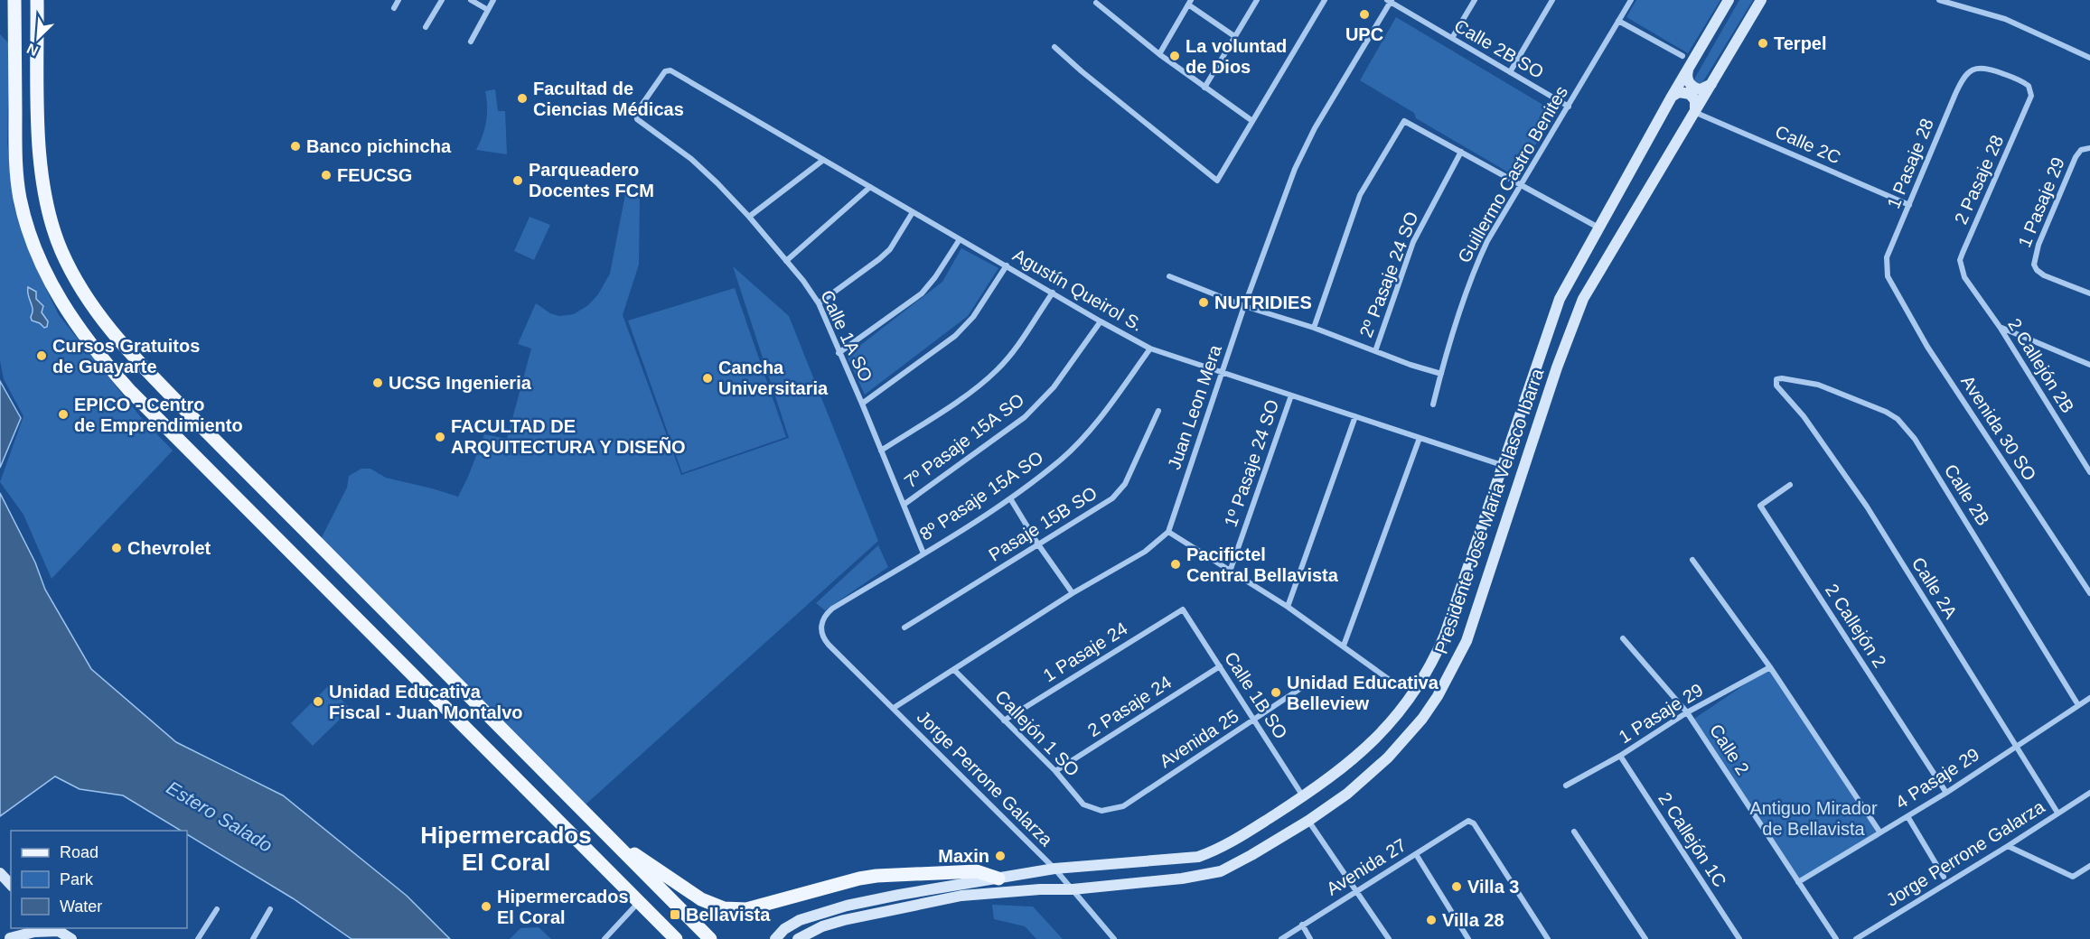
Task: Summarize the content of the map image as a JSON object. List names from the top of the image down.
{
  "streets": {
    "main road": ["Presidente José Maria Velasco Ibarra"],
    "street": [
      "Calle 2B SO",
      "Calle 2C",
      "1 Pasaje 28",
      "Guillermo Castro Benites",
      "2 Pasaje 28",
      "1 Pasaje 29",
      "2º Pasaje 24 SO",
      "Agustín Queirol S.",
      "Calle 1A SO",
      "2 Callejón 2B",
      "Juan Leon Mera",
      "Avenida 30 SO",
      "7º Pasaje 15A SO",
      "1º Pasaje 24 SO",
      "Calle 2B",
      "8º Pasaje 15A SO",
      "Pasaje 15B SO",
      "Calle 2A",
      "2 Callejón 2",
      "1 Pasaje 24",
      "Calle 1B SO",
      "2 Pasaje 24",
      "Callejón 1 SO",
      "Avenida 25",
      "Calle 2",
      "Jorge Perrone Galarza",
      "4 Pasaje 29",
      "2 Callejón 1C",
      "Avenida 27"
    ]
  },
  "crossings": [
    ["Calle 2B SO", "Guillermo Castro Benites"],
    ["Calle 2B SO", "Juan Leon Mera"],
    ["Calle 2C", "1 Pasaje 28"],
    ["Calle 2C", "Presidente José Maria Velasco Ibarra"],
    ["1 Pasaje 28", "2 Pasaje 28"],
    ["1 Pasaje 28", "Avenida 30 SO"],
    ["2 Pasaje 28", "2 Callejón 2B"],
    ["1 Pasaje 29", "Calle 2"],
    ["1 Pasaje 29", "2 Callejón 1C"],
    ["Agustín Queirol S.", "Calle 1A SO"],
    ["Agustín Queirol S.", "Juan Leon Mera"],
    ["Agustín Queirol S.", "7º Pasaje 15A SO"],
    ["Agustín Queirol S.", "1º Pasaje 24 SO"],
    ["Agustín Queirol S.", "8º Pasaje 15A SO"],
    ["Agustín Queirol S.", "Presidente José Maria Velasco Ibarra"],
    ["Calle 1A SO", "7º Pasaje 15A SO"],
    ["Calle 1A SO", "8º Pasaje 15A SO"],
    ["Calle 2B", "Calle 2A"],
    ["Calle 2B", "4 Pasaje 29"],
    ["8º Pasaje 15A SO", "Jorge Perrone Galarza"],
    ["Presidente José Maria Velasco Ibarra", "Calle 1B SO"],
    ["Presidente José Maria Velasco Ibarra", "Jorge Perrone Galarza"],
    ["Calle 2A", "Jorge Perrone Galarza"],
    ["Calle 2A", "4 Pasaje 29"],
    ["2 Callejón 2", "4 Pasaje 29"],
    ["1 Pasaje 24", "Calle 1B SO"],
    ["1 Pasaje 24", "Callejón 1 SO"],
    ["Calle 1B SO", "2 Pasaje 24"],
    ["Calle 1B SO", "Avenida 25"],
    ["2 Pasaje 24", "Callejón 1 SO"],
    ["Callejón 1 SO", "Avenida 25"],
    ["Calle 2", "4 Pasaje 29"]
  ],
  "districts": ["Hipermercados El Coral"],
  "water": ["Estero Salado"],
  "parks": ["Antiguo Mirador de Bellavista"],
  "places": {
    "other": [
      "UPC",
      "Terpel",
      "La voluntad de Dios",
      "Facultad de Ciencias Médicas",
      "Banco pichincha",
      "FEUCSG",
      "Parqueadero Docentes FCM",
      "NUTRIDIES",
      "Cursos Gratuitos de Guayarte",
      "Cancha Universitaria",
      "UCSG Ingenieria",
      "EPICO - Centro de Emprendimiento",
      "FACULTAD DE ARQUITECTURA Y DISEÑO",
      "Chevrolet",
      "Pacifictel Central Bellavista",
      "Unidad Educativa Belleview",
      "Unidad Educativa Fiscal - Juan Montalvo",
      "Maxin",
      "Villa 3",
      "Hipermercados El Coral",
      "Villa 28"
    ],
    "transit": ["Bellavista"]
  },
  "legend": ["Road", "Park", "Water"],
  "north": "bottom left"
}
